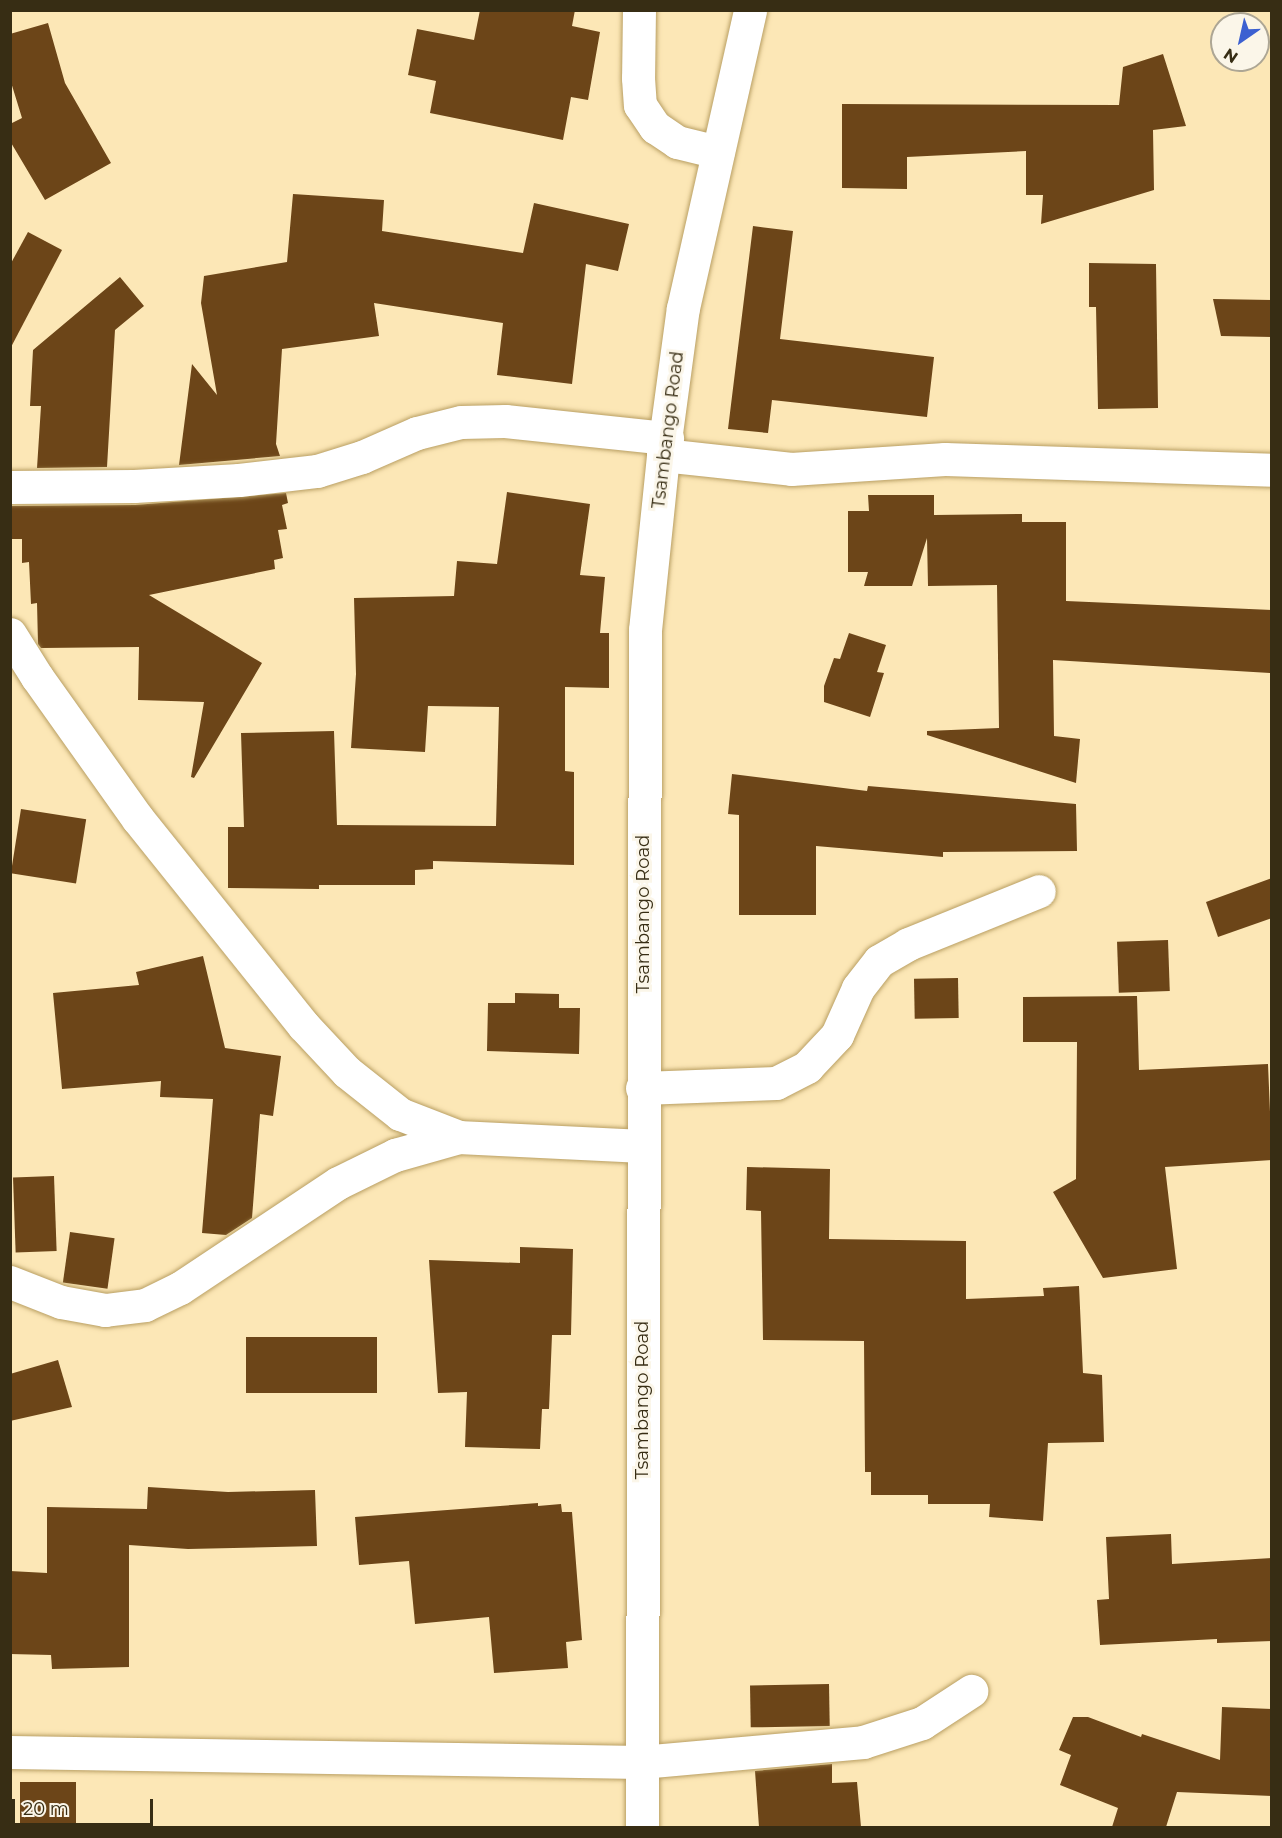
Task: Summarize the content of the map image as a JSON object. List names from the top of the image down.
{
  "streets": {
    "street": ["Tsambango Road"]
  },
  "scale_bar": "20 m",
  "north": "bottom left"
}
